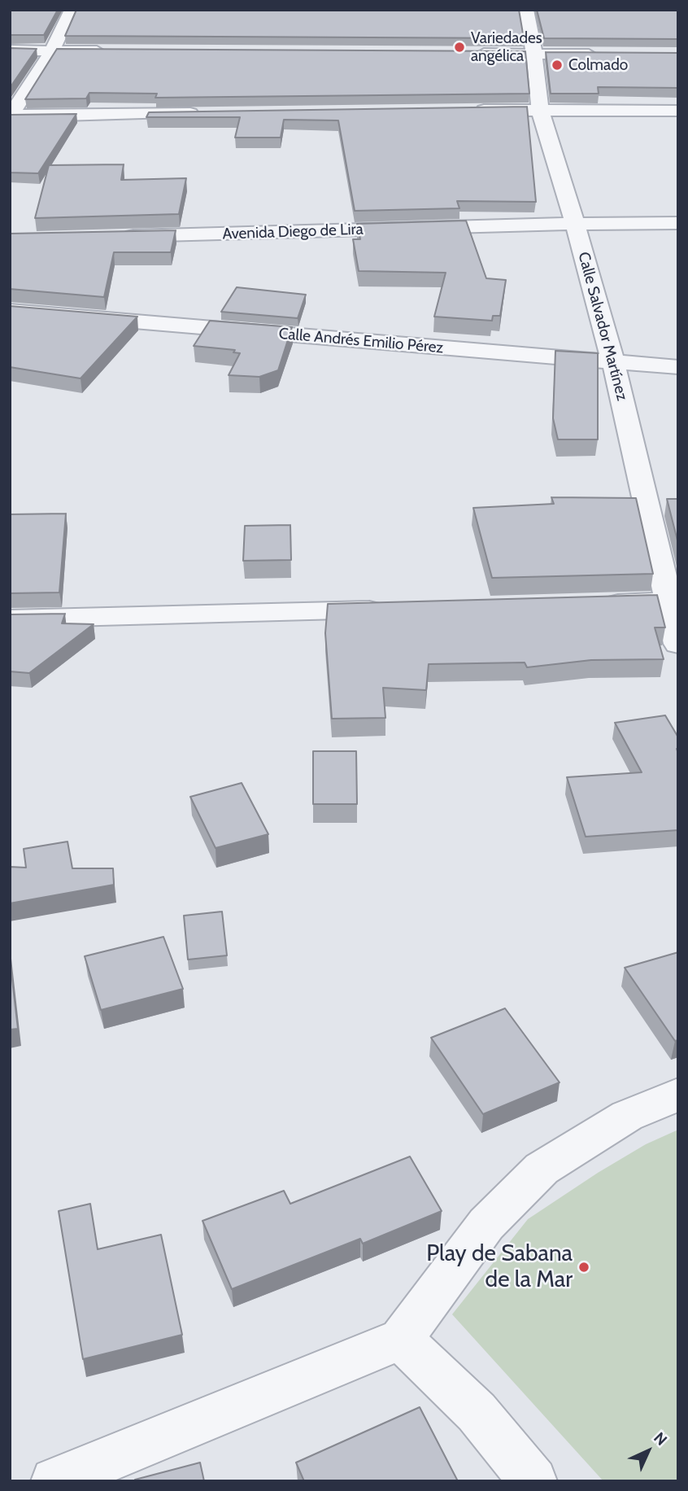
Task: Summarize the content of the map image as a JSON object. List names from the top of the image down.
{
  "streets": {
    "street": ["Avenida Diego de Lira", "Calle Salvador Martínez", "Calle Andrés Emilio Pérez"]
  },
  "crossings": [
    ["Avenida Diego de Lira", "Calle Salvador Martínez"],
    ["Calle Salvador Martínez", "Calle Andrés Emilio Pérez"]
  ],
  "places": ["Variedades angélica", "Colmado", "Play de Sabana de la Mar"],
  "north": "top right"
}
